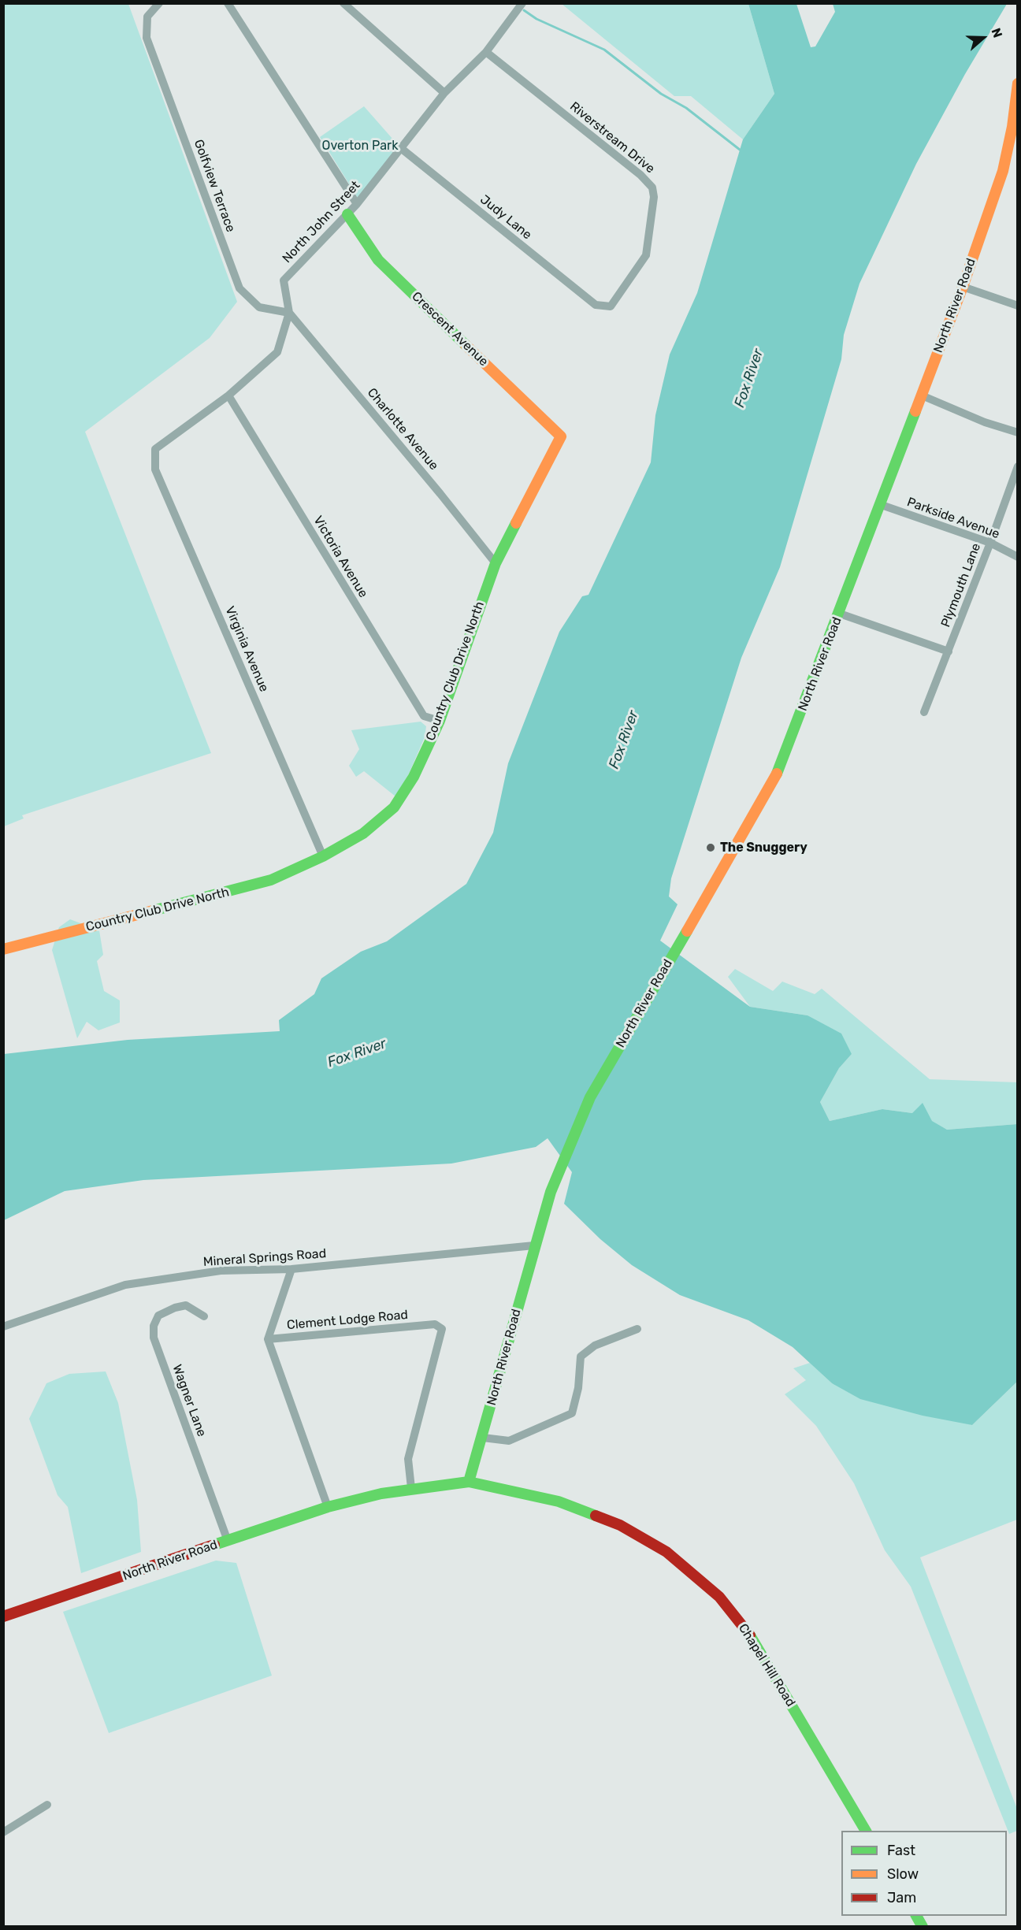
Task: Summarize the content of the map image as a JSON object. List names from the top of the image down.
{
  "streets": {
    "street": [
      "Riverstream Drive",
      "Golfview Terrace",
      "Judy Lane",
      "North John Street",
      "North River Road",
      "Crescent Avenue",
      "Charlotte Avenue",
      "Parkside Avenue",
      "Victoria Avenue",
      "Plymouth Lane",
      "Virginia Avenue",
      "Country Club Drive North",
      "Mineral Springs Road",
      "Clement Lodge Road",
      "Wagner Lane",
      "Chapel Hill Road"
    ]
  },
  "crossings": [
    ["Riverstream Drive", "Judy Lane"],
    ["Riverstream Drive", "North John Street"],
    ["Golfview Terrace", "North John Street"],
    ["Golfview Terrace", "Charlotte Avenue"],
    ["Judy Lane", "North John Street"],
    ["North John Street", "Crescent Avenue"],
    ["North John Street", "Charlotte Avenue"],
    ["North John Street", "Victoria Avenue"],
    ["North John Street", "Virginia Avenue"],
    ["North River Road", "Parkside Avenue"],
    ["North River Road", "Mineral Springs Road"],
    ["North River Road", "Clement Lodge Road"],
    ["North River Road", "Wagner Lane"],
    ["North River Road", "Chapel Hill Road"],
    ["Crescent Avenue", "Country Club Drive North"],
    ["Charlotte Avenue", "Country Club Drive North"],
    ["Parkside Avenue", "Plymouth Lane"],
    ["Victoria Avenue", "Country Club Drive North"],
    ["Virginia Avenue", "Country Club Drive North"]
  ],
  "water": ["Fox River"],
  "parks": ["Overton Park"],
  "places": ["The Snuggery"],
  "legend": ["Fast", "Slow", "Jam"],
  "north": "right"
}
